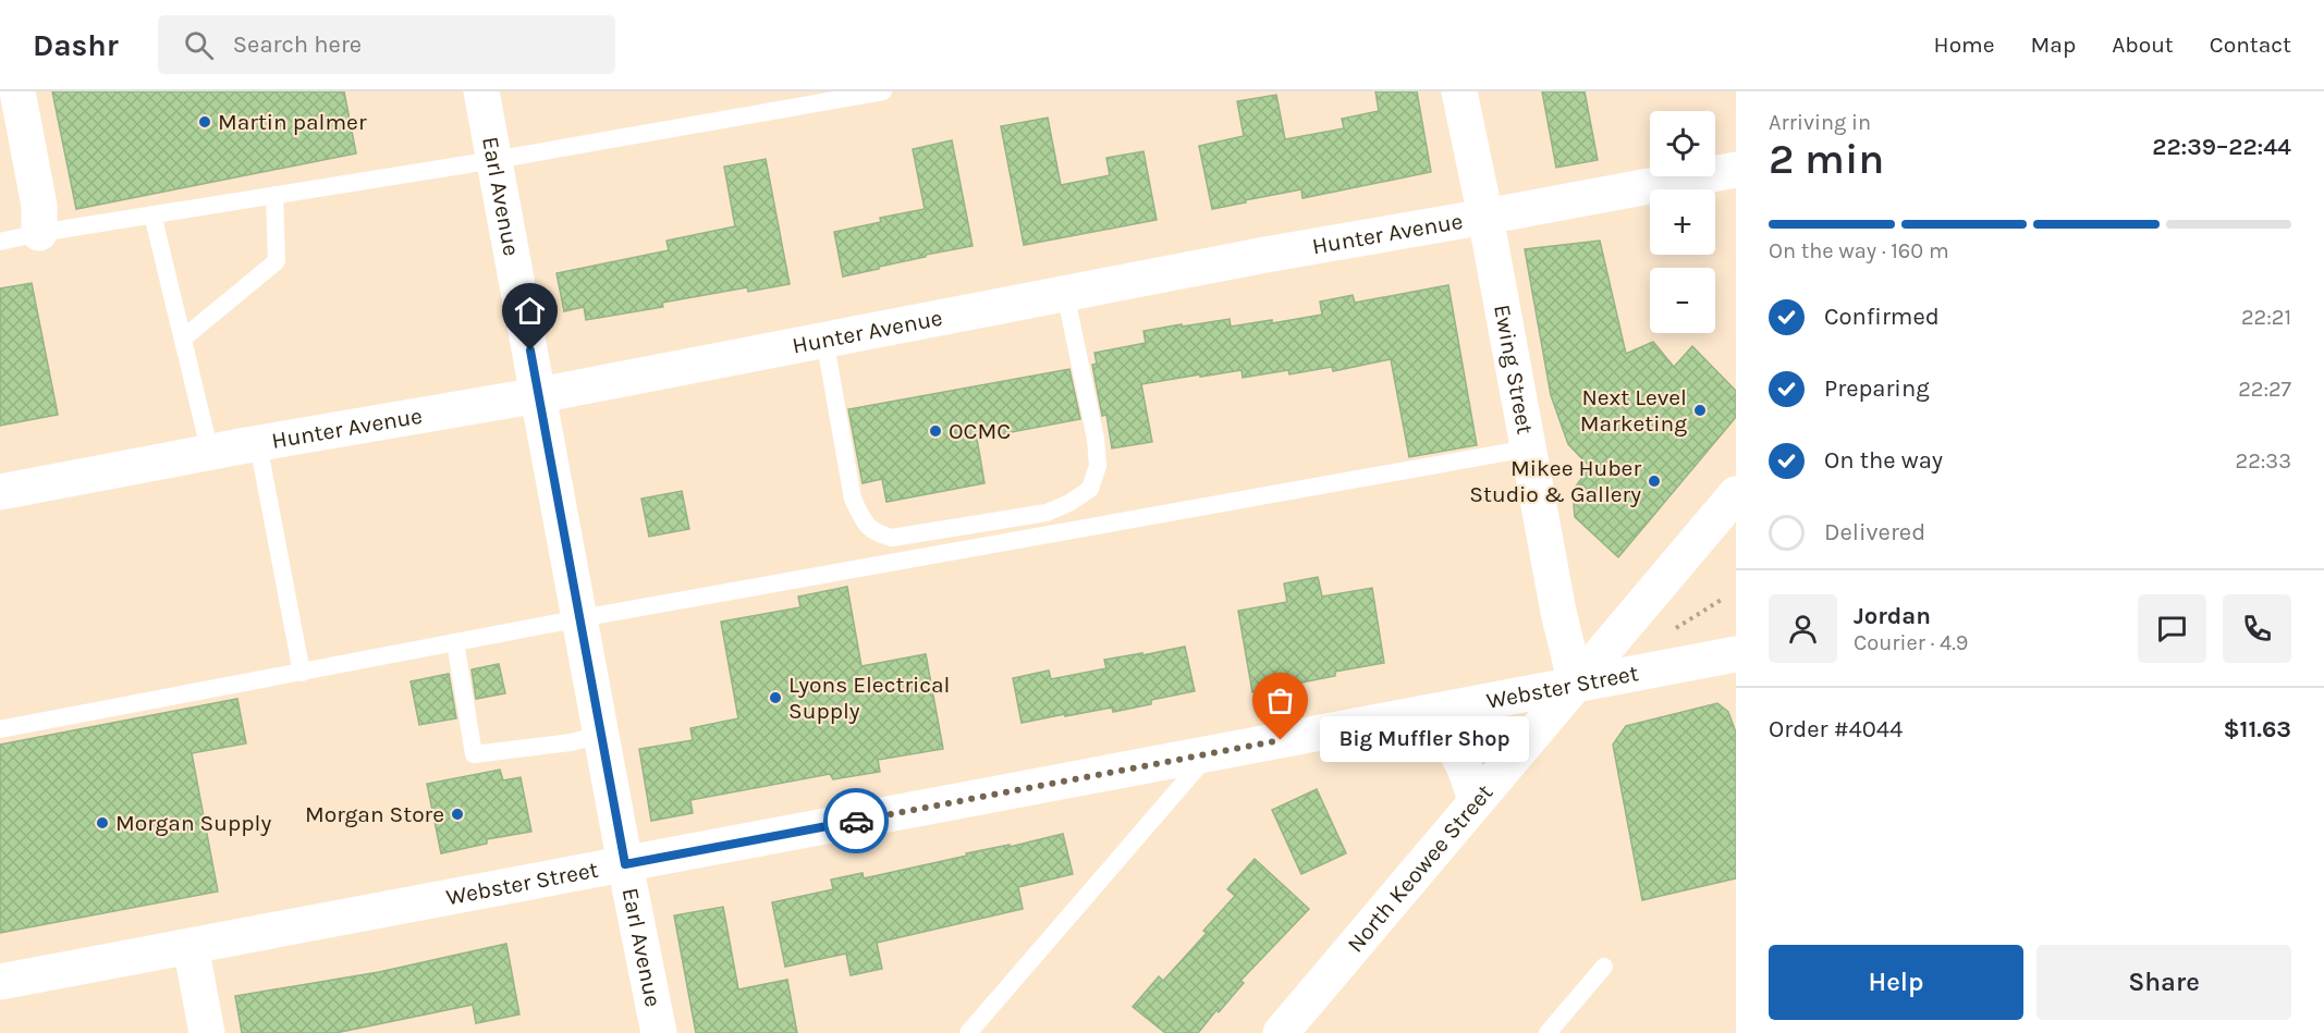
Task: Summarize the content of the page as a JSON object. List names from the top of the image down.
{
  "streets": {
    "street": [
      "Earl Avenue",
      "Hunter Avenue",
      "Ewing Street",
      "Webster Street",
      "North Keowee Street"
    ]
  },
  "crossings": [
    ["Earl Avenue", "Hunter Avenue"],
    ["Earl Avenue", "Webster Street"],
    ["Hunter Avenue", "Ewing Street"],
    ["Ewing Street", "Webster Street"],
    ["Ewing Street", "North Keowee Street"],
    ["Webster Street", "North Keowee Street"]
  ],
  "places": [
    "Martin palmer",
    "Next Level Marketing",
    "OCMC",
    "Mikee Huber Studio & Gallery",
    "Lyons Electrical Supply",
    "Big Muffler Shop",
    "Morgan Store",
    "Morgan Supply"
  ],
  "page": {
    "header": "Dashr",
    "search": "Search here",
    "nav": [
      "Home",
      "Map",
      "About",
      "Contact"
    ],
    "heading": ["2 min", "Arriving in", "22:39–22:44"],
    "panel": [
      "Jordan",
      "Courier · 4.9",
      "Order #4044",
      "$11.63"
    ],
    "map_buttons": ["+", "−"],
    "bar": "On the way · 160 m",
    "list": [
      ["Confirmed", "22:21"],
      ["Preparing", "22:27"],
      ["On the way", "22:33"],
      "Delivered"
    ],
    "bubble": "Big Muffler Shop",
    "buttons": ["Help", "Share"]
  }
}
